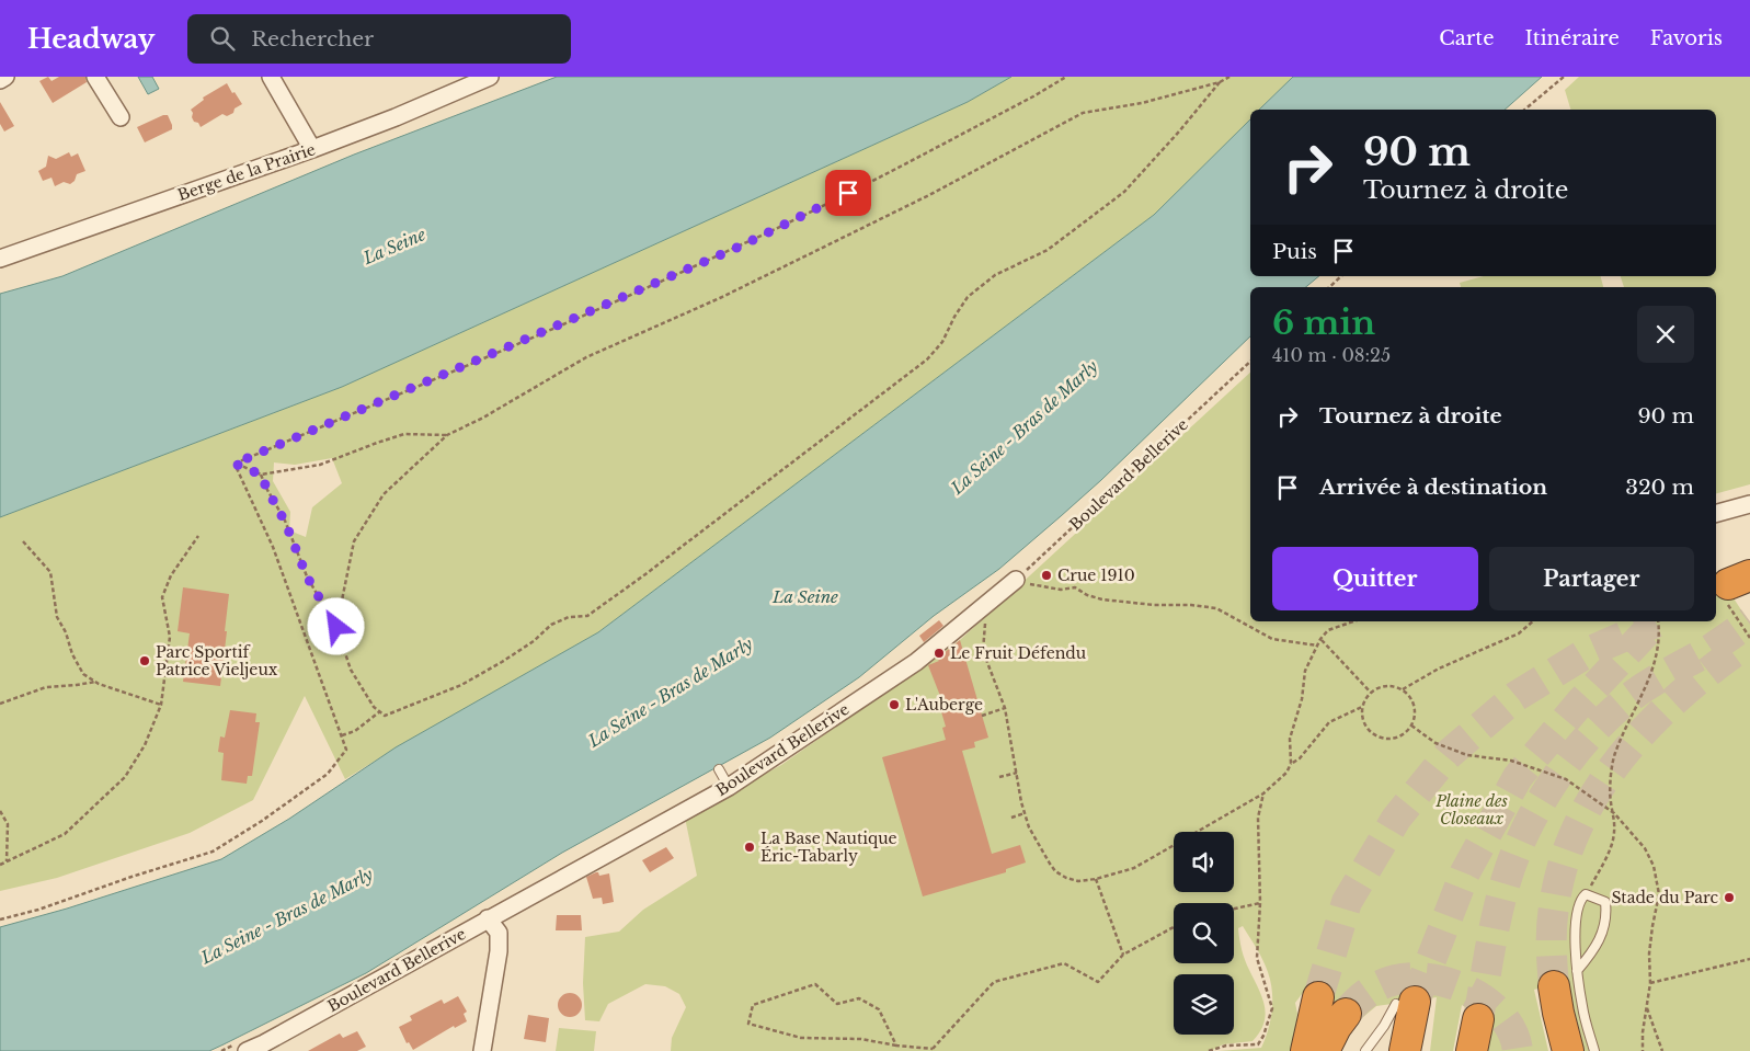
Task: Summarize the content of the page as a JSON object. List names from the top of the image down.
{
  "streets": {
    "street": ["Berge de la Prairie", "Boulevard Bellerive"]
  },
  "water": ["La Seine", "La Seine - Bras de Marly"],
  "parks": ["Plaine des Closeaux"],
  "places": [
    "Crue 1910",
    "Le Fruit Défendu",
    "Parc Sportif Patrice Vieljeux",
    "L'Auberge",
    "La Base Nautique Éric-Tabarly",
    "Stade du Parc"
  ],
  "page": {
    "header": "Headway",
    "search": "Rechercher",
    "nav": ["Carte", "Itinéraire", "Favoris"],
    "turn": ["90 m", "Tournez à droite"],
    "then": "Puis",
    "heading": ["6 min", "410 m · 08:25"],
    "list": [
      {
        "name": "Tournez à droite",
        "value": "90 m"
      },
      {
        "name": "Arrivée à destination",
        "value": "320 m"
      }
    ],
    "buttons": ["Quitter", "Partager"]
  }
}
